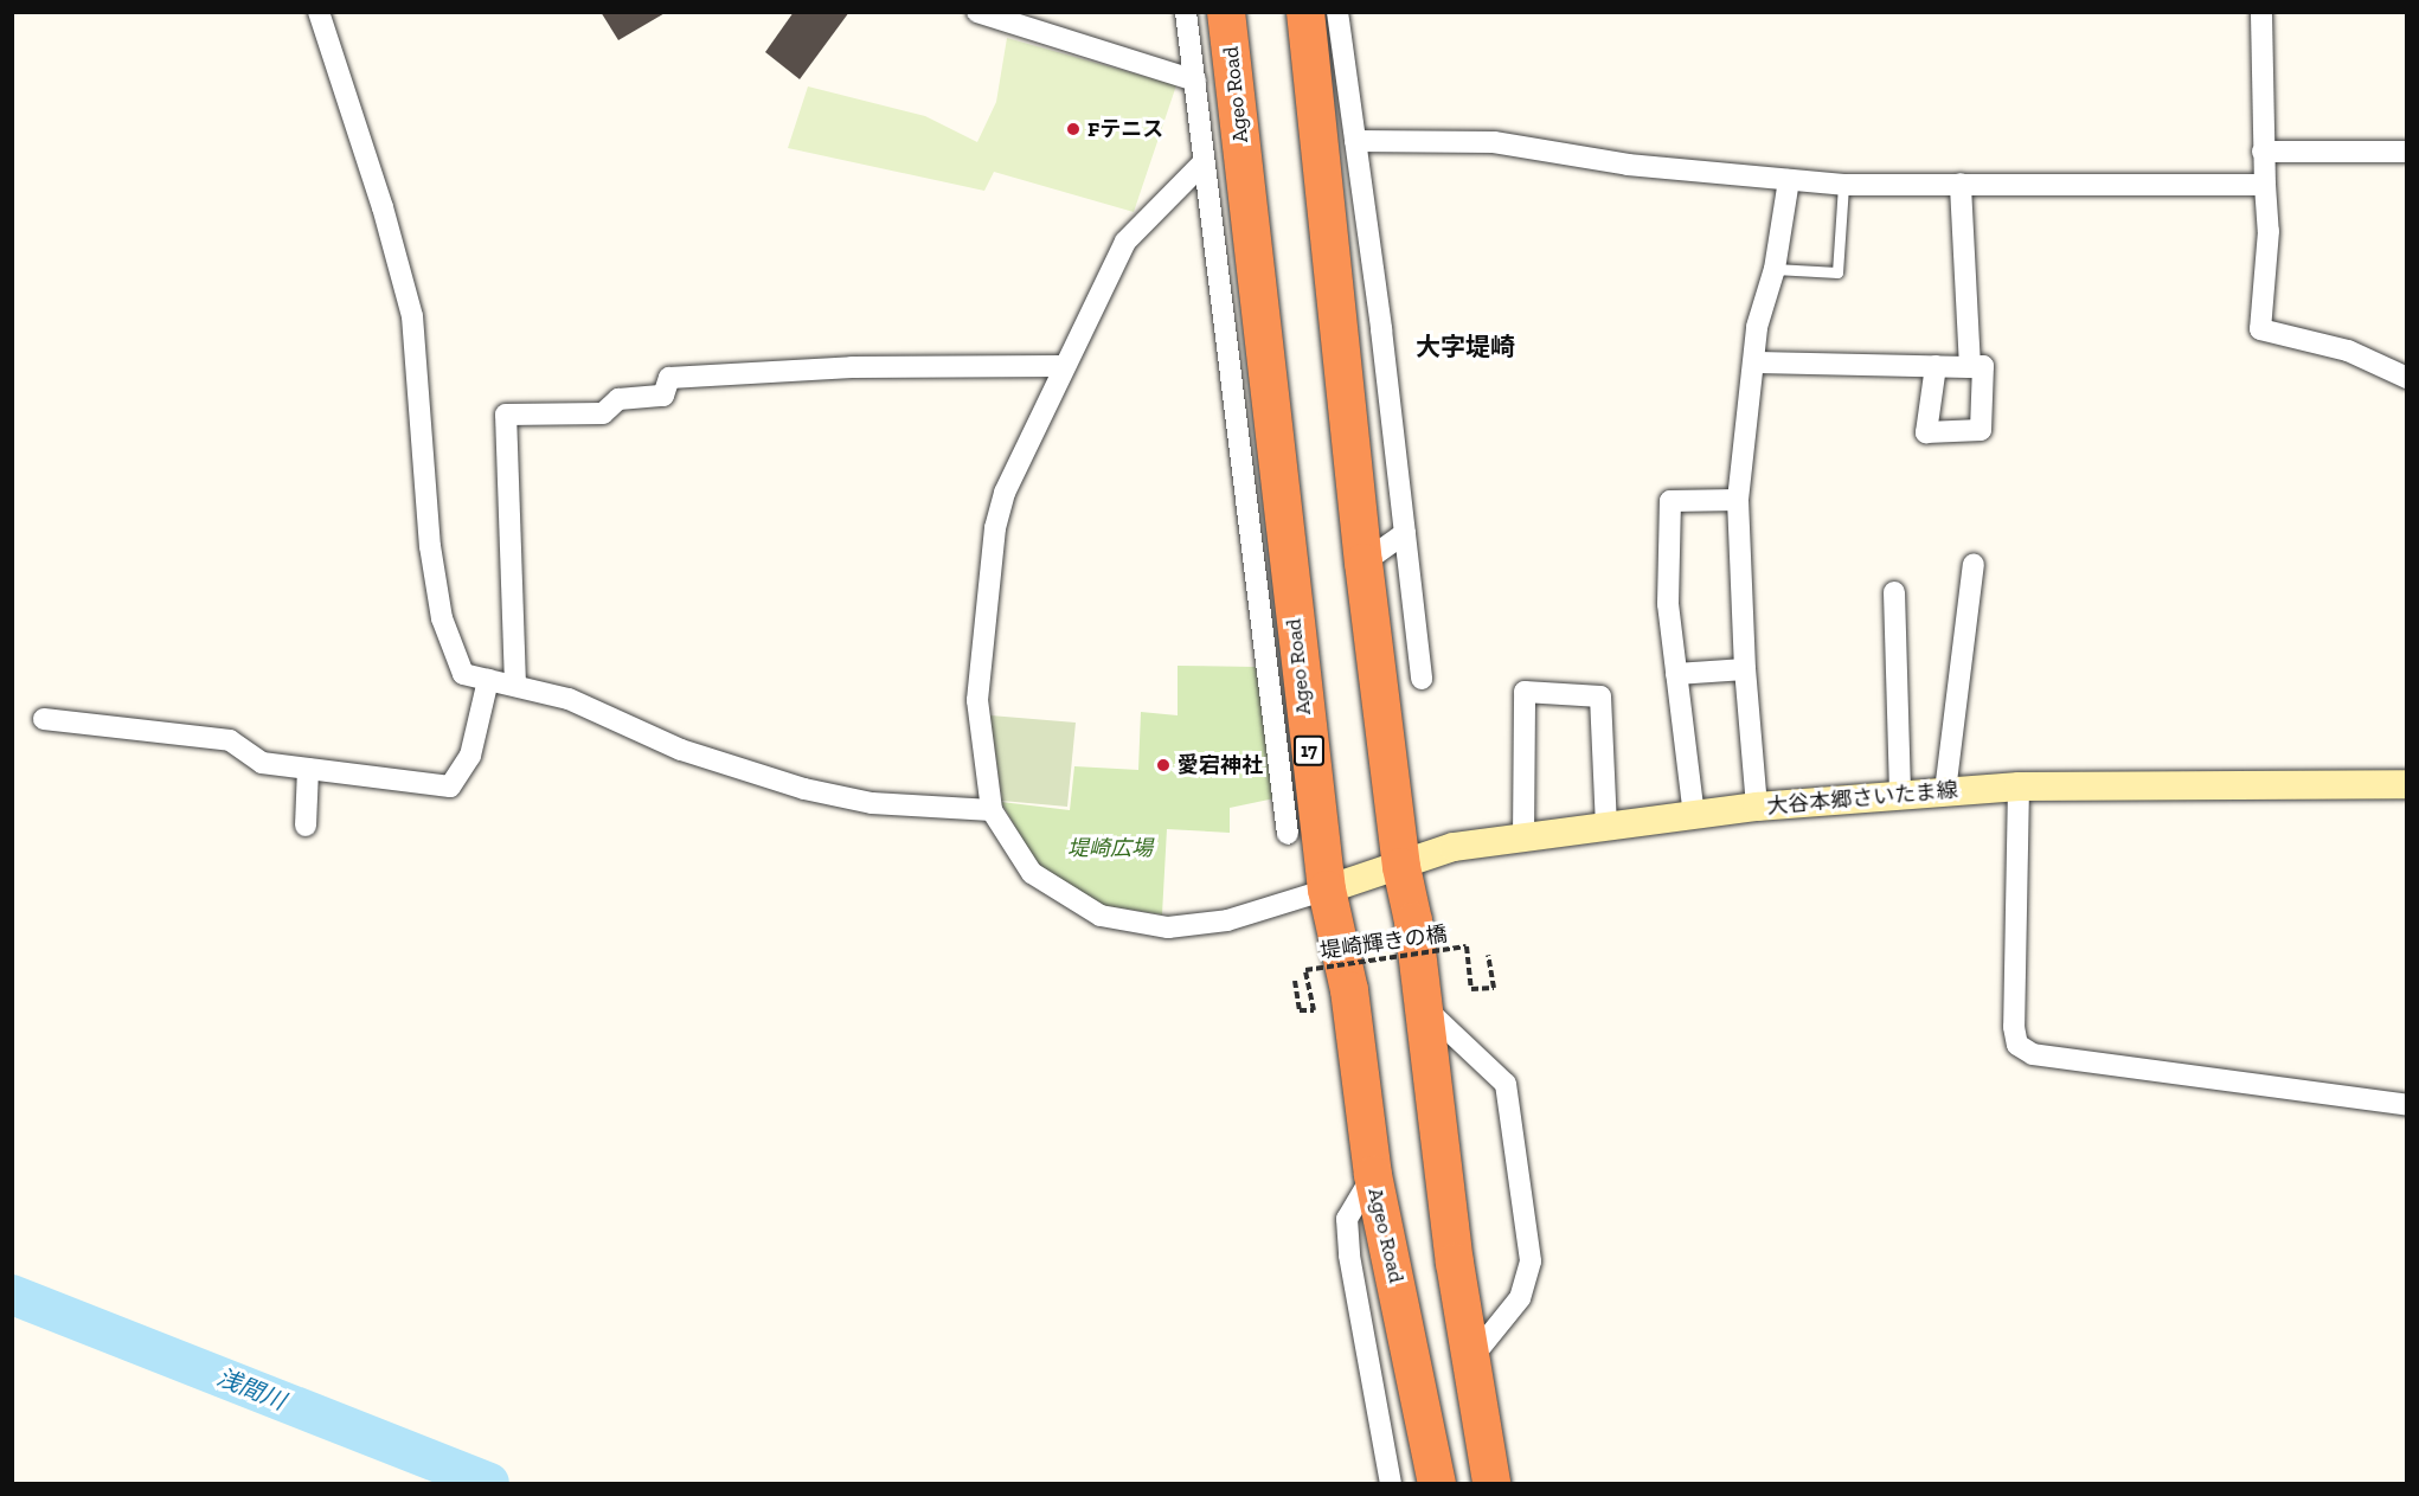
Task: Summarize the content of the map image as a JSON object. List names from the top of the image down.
{
  "streets": {
    "highway": ["Ageo Road", "17"],
    "main road": ["大谷本郷さいたま線"],
    "path": ["堤崎輝きの橋"]
  },
  "crossings": [
    ["Ageo Road", "大谷本郷さいたま線"]
  ],
  "districts": ["大字堤崎"],
  "water": ["浅間川"],
  "parks": ["堤崎広場"],
  "places": ["Fテニス", "愛宕神社"]
}
